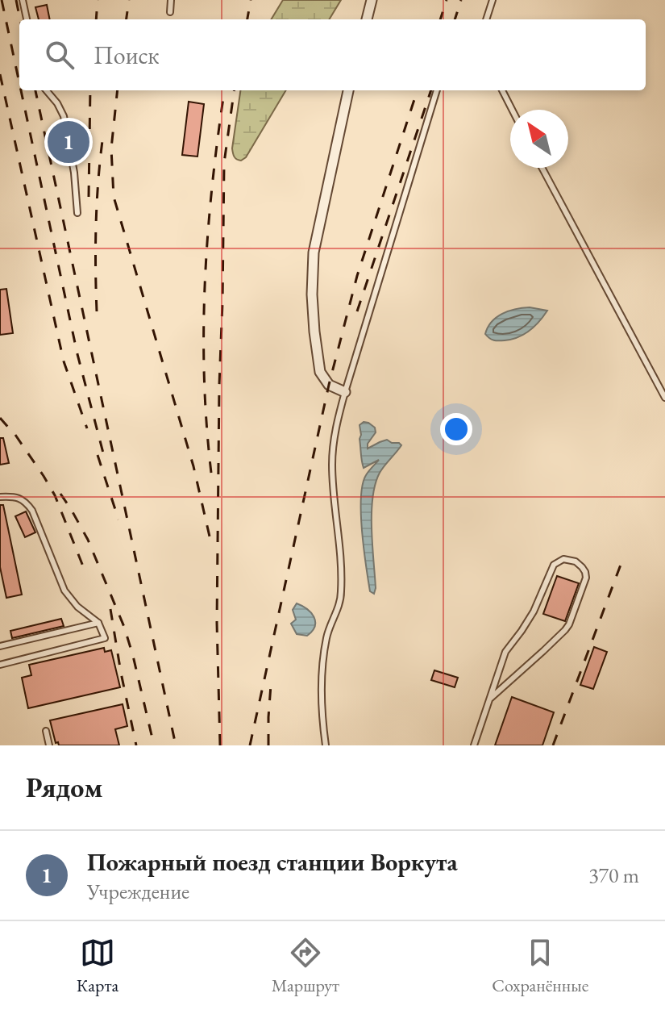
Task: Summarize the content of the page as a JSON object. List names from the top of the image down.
{
  "north": "top left",
  "page": {
    "search": "Поиск",
    "pins": "1",
    "heading": "Рядом",
    "list": [
      {
        "mark": "1",
        "name": "Пожарный поезд станции Воркута",
        "note": "Учреждение",
        "value": "370 m"
      }
    ],
    "nav": ["Карта", "Маршрут", "Сохранённые"]
  }
}
